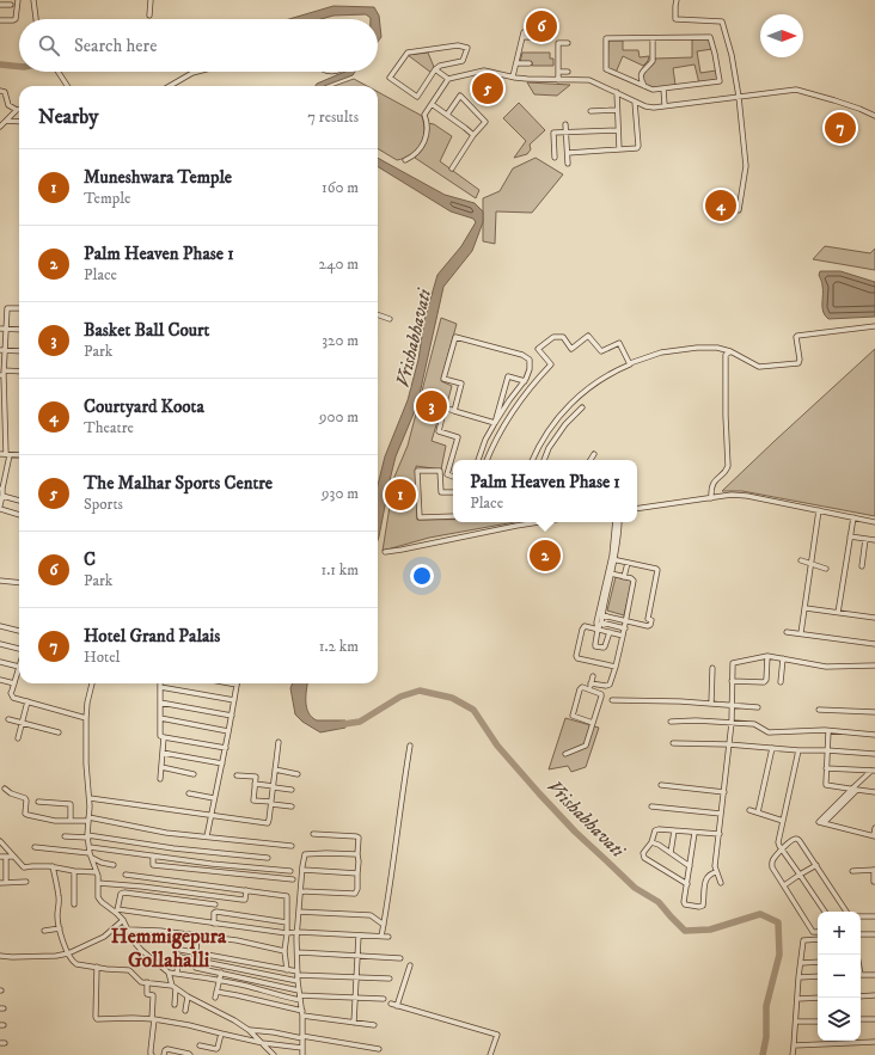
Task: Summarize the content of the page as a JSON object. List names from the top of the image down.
{
  "districts": ["Hemmigepura Gollahalli"],
  "water": ["Vrishabhavati"],
  "north": "right",
  "page": {
    "pins": [
      "6",
      "5",
      "7",
      "4",
      "3",
      "1",
      "2"
    ],
    "search": "Search here",
    "heading": ["Nearby", "7 results"],
    "list": [
      {
        "mark": "1",
        "name": "Muneshwara Temple",
        "note": "Temple",
        "value": "160 m"
      },
      {
        "mark": "2",
        "name": "Palm Heaven Phase 1",
        "note": "Place",
        "value": "240 m"
      },
      {
        "mark": "3",
        "name": "Basket Ball Court",
        "note": "Park",
        "value": "320 m"
      },
      {
        "mark": "4",
        "name": "Courtyard Koota",
        "note": "Theatre",
        "value": "900 m"
      },
      {
        "mark": "5",
        "name": "The Malhar Sports Centre",
        "note": "Sports",
        "value": "930 m"
      },
      {
        "mark": "6",
        "name": "C",
        "note": "Park",
        "value": "1.1 km"
      },
      {
        "mark": "7",
        "name": "Hotel Grand Palais",
        "note": "Hotel",
        "value": "1.2 km"
      }
    ],
    "popup": ["Palm Heaven Phase 1", "Place"],
    "map_buttons": ["+", "−"]
  }
}
